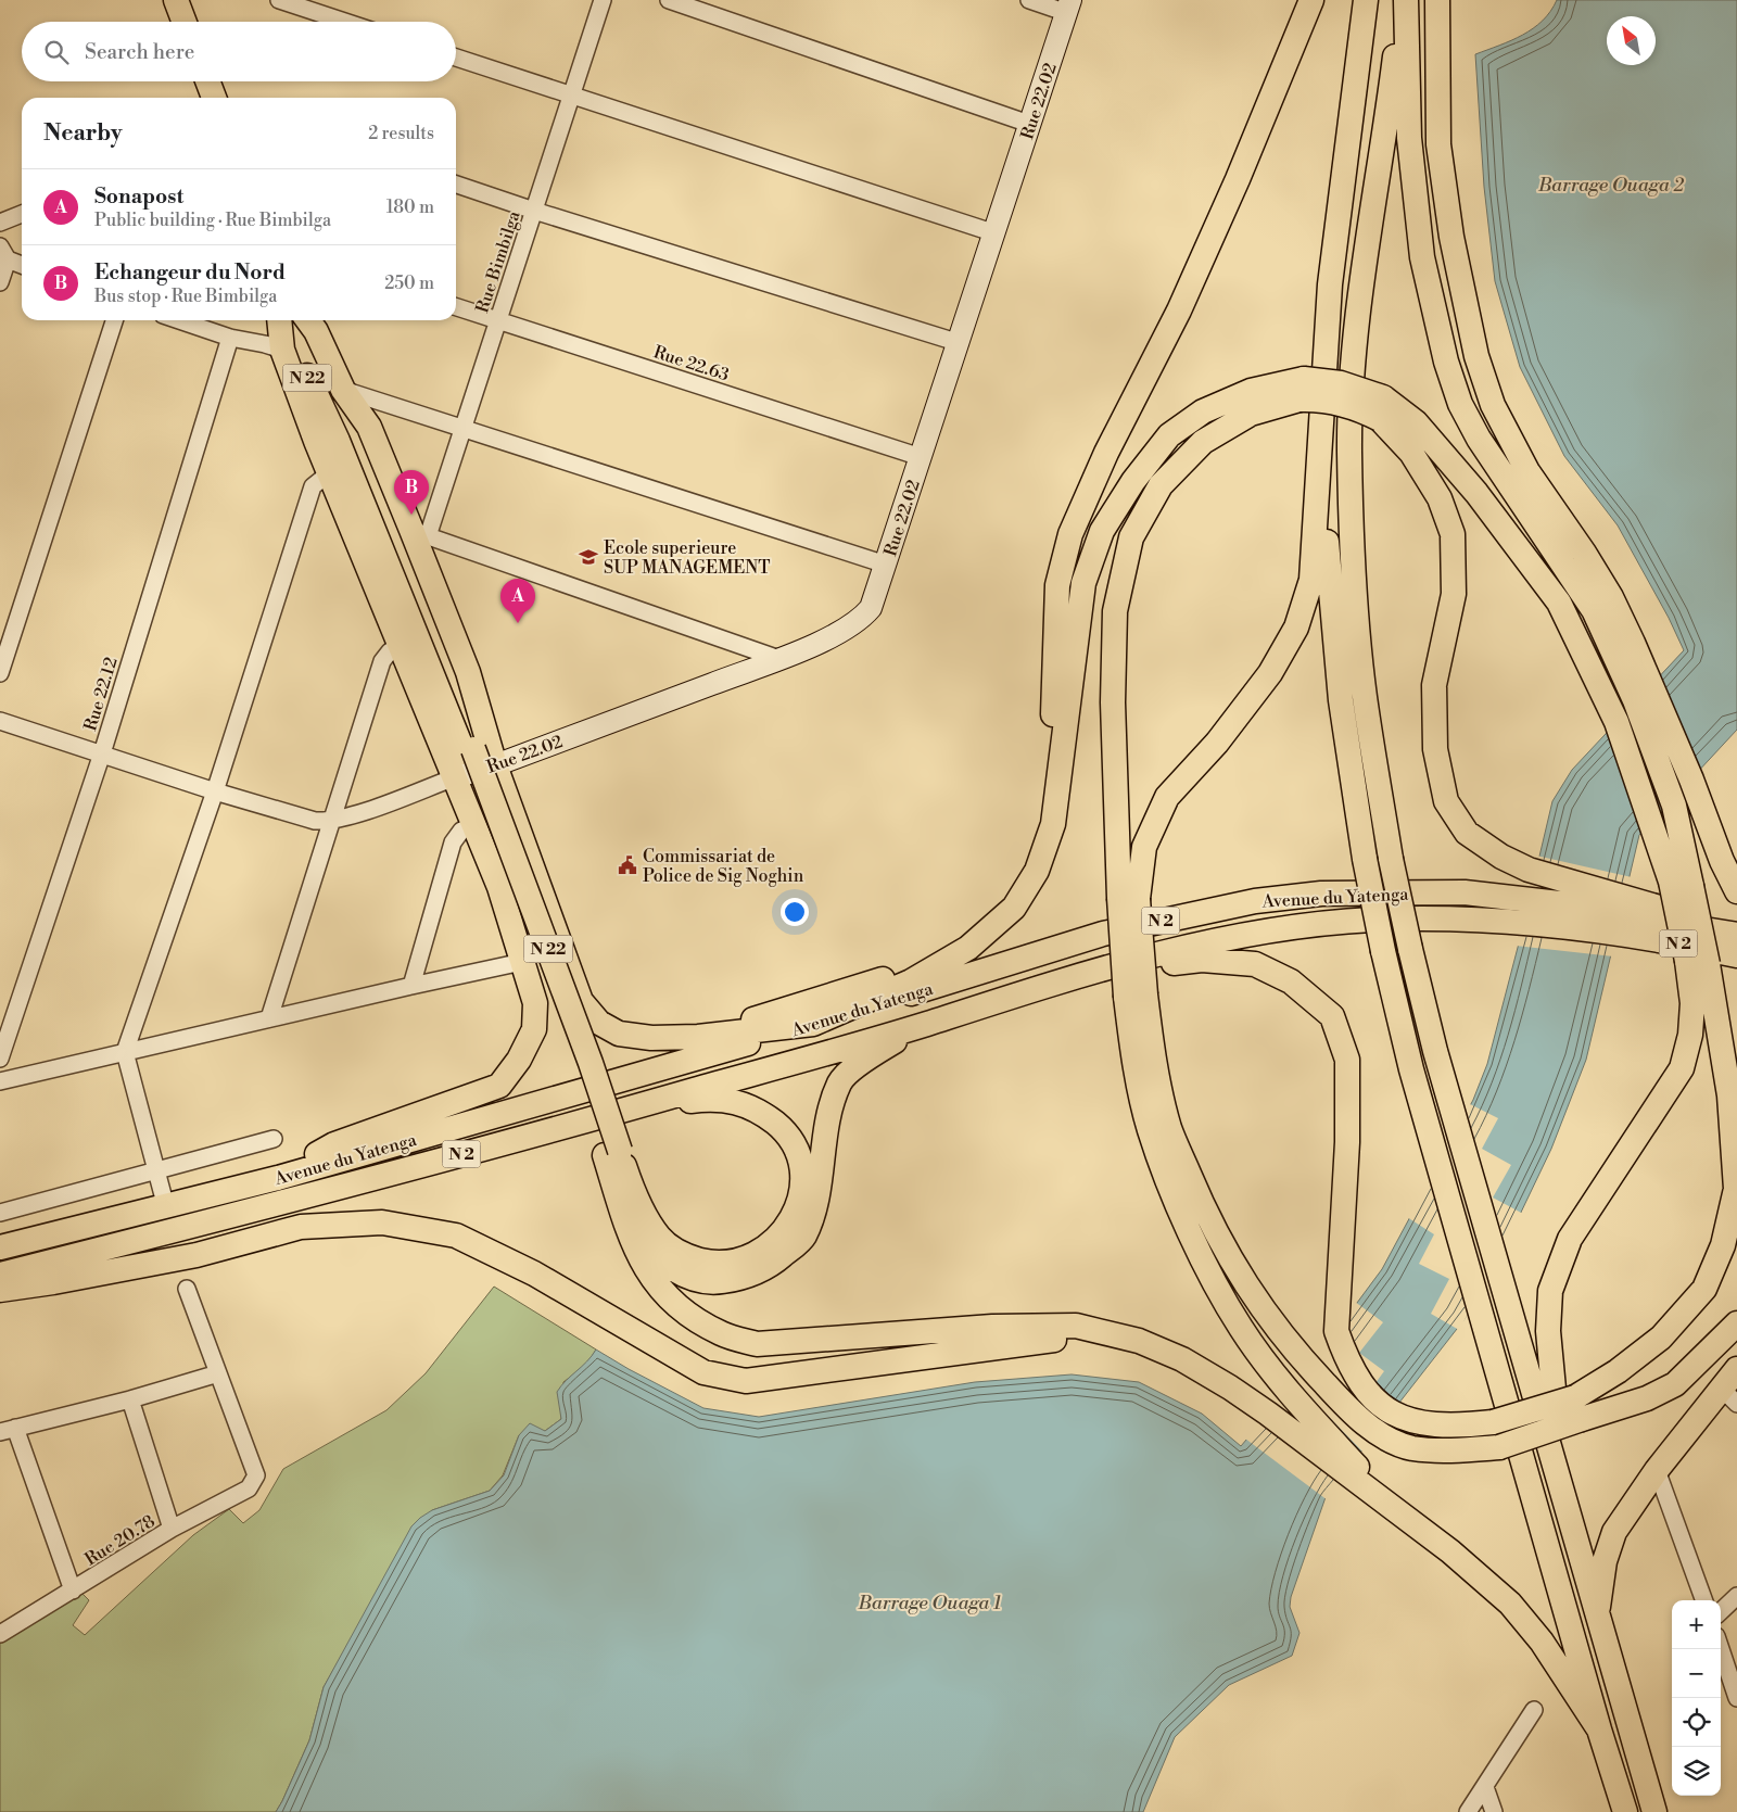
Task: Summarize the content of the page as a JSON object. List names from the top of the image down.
{
  "streets": {
    "main road": ["N 22", "Avenue du Yatenga", "N 2"],
    "street": [
      "Rue 22.02",
      "Rue Bimbilga",
      "Rue 22.63",
      "Rue 22.12",
      "Rue 20.78"
    ]
  },
  "crossings": [
    ["Rue 22.02", "Rue 22.63"],
    ["Rue Bimbilga", "Rue 22.63"]
  ],
  "water": ["Barrage Ouaga 2", "Barrage Ouaga 1"],
  "places": {
    "school or university": ["Ecole superieure SUP MANAGEMENT"],
    "public building": ["Commissariat de Police de Sig Noghin"]
  },
  "north": "top left",
  "page": {
    "search": "Search here",
    "heading": ["Nearby", "2 results"],
    "list": [
      {
        "mark": "A",
        "name": "Sonapost",
        "note": "Public building · Rue Bimbilga",
        "value": "180 m"
      },
      {
        "mark": "B",
        "name": "Echangeur du Nord",
        "note": "Bus stop · Rue Bimbilga",
        "value": "250 m"
      }
    ],
    "pins": ["B", "A"],
    "map_buttons": ["+", "−"]
  }
}
